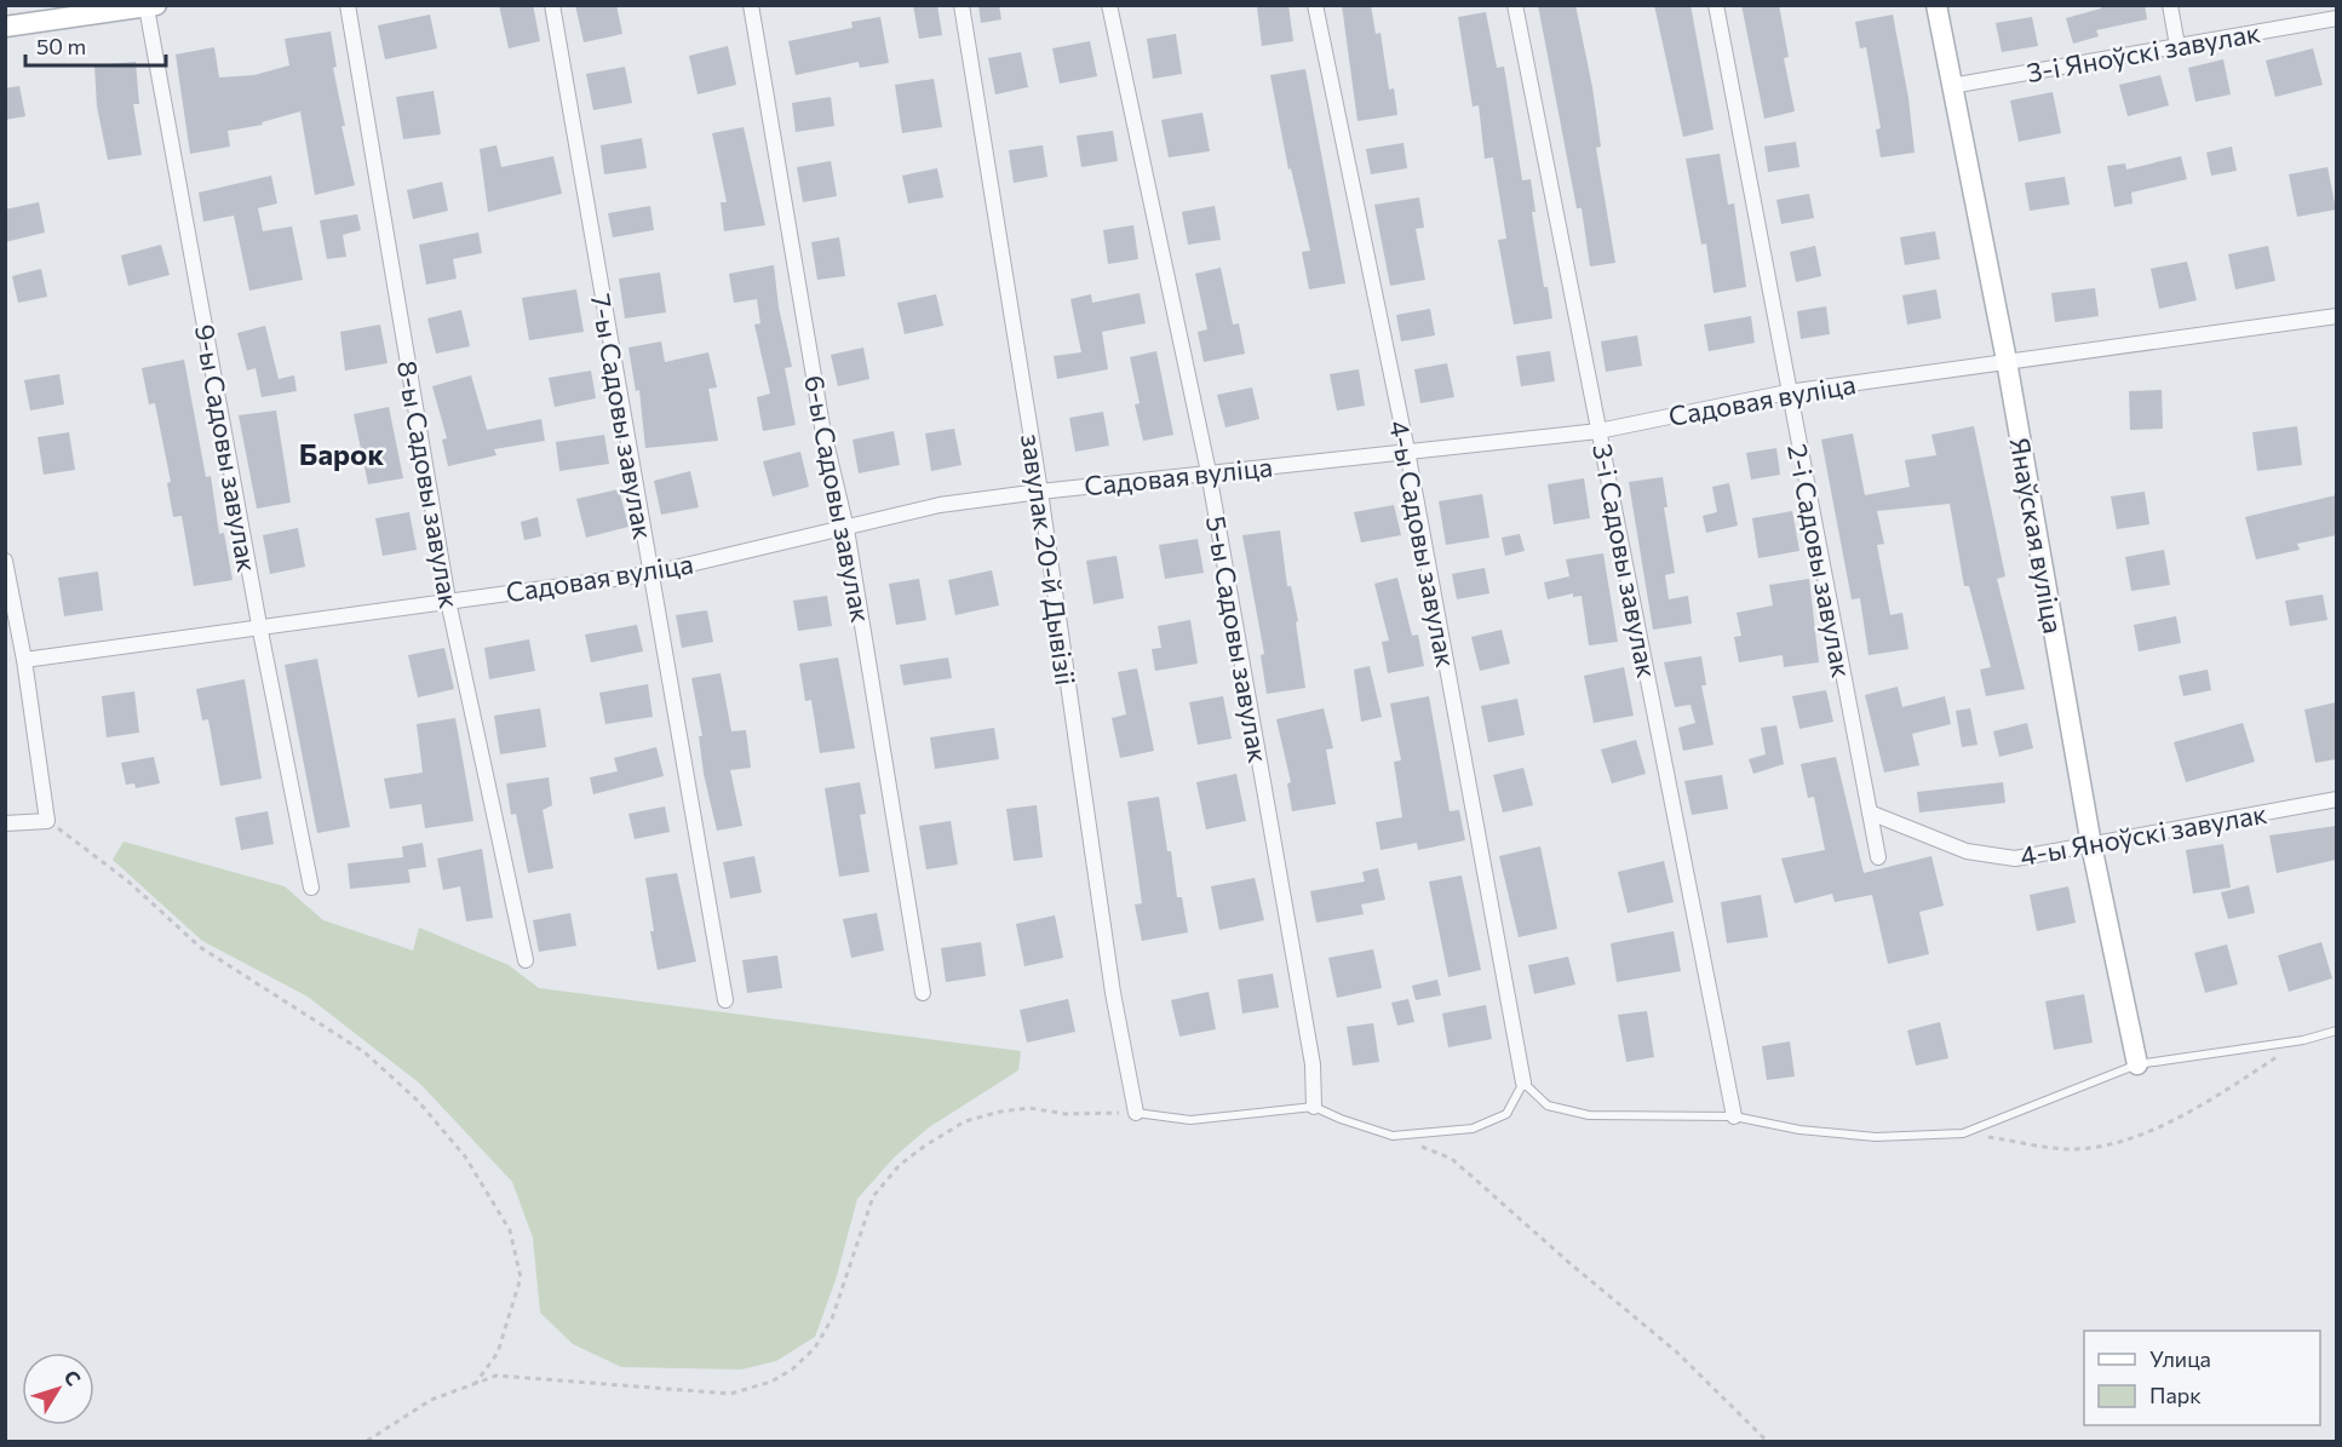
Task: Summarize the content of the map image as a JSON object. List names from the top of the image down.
{
  "streets": {
    "street": [
      "3-і Яноўскі завулак",
      "Садовая вуліца",
      "7-ы Садовы завулак",
      "9-ы Садовы завулак",
      "8-ы Садовы завулак",
      "6-ы Садовы завулак",
      "Янаўская вуліца",
      "4-ы Садовы завулак",
      "завулак 20-й Дывізіі",
      "3-і Садовы завулак",
      "2-і Садовы завулак",
      "5-ы Садовы завулак",
      "4-ы Яноўскі завулак"
    ]
  },
  "crossings": [
    ["3-і Яноўскі завулак", "Янаўская вуліца"],
    ["Садовая вуліца", "7-ы Садовы завулак"],
    ["Садовая вуліца", "9-ы Садовы завулак"],
    ["Садовая вуліца", "8-ы Садовы завулак"],
    ["Садовая вуліца", "6-ы Садовы завулак"],
    ["Садовая вуліца", "Янаўская вуліца"],
    ["Садовая вуліца", "4-ы Садовы завулак"],
    ["Садовая вуліца", "завулак 20-й Дывізіі"],
    ["Садовая вуліца", "3-і Садовы завулак"],
    ["Садовая вуліца", "2-і Садовы завулак"],
    ["Садовая вуліца", "5-ы Садовы завулак"],
    ["Янаўская вуліца", "4-ы Яноўскі завулак"],
    ["2-і Садовы завулак", "4-ы Яноўскі завулак"]
  ],
  "districts": ["Барок"],
  "legend": ["Улица", "Парк"],
  "scale_bar": "50 m",
  "north": "top right"
}
